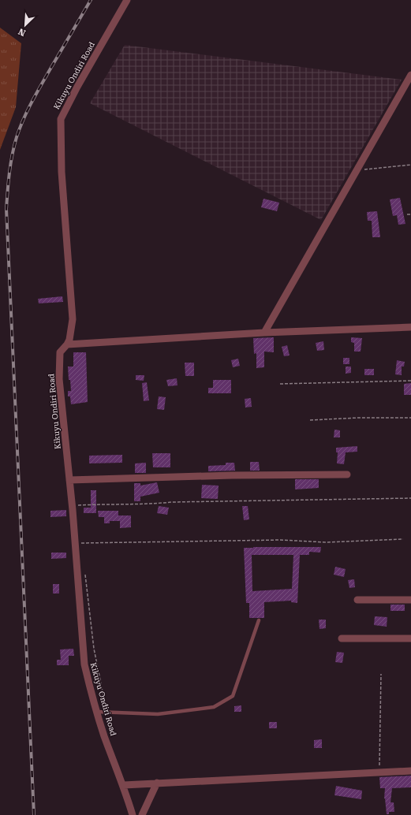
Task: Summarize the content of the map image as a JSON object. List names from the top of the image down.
{
  "streets": {
    "street": ["Kikuyu Ondiri Road"]
  },
  "north": "bottom left"
}
